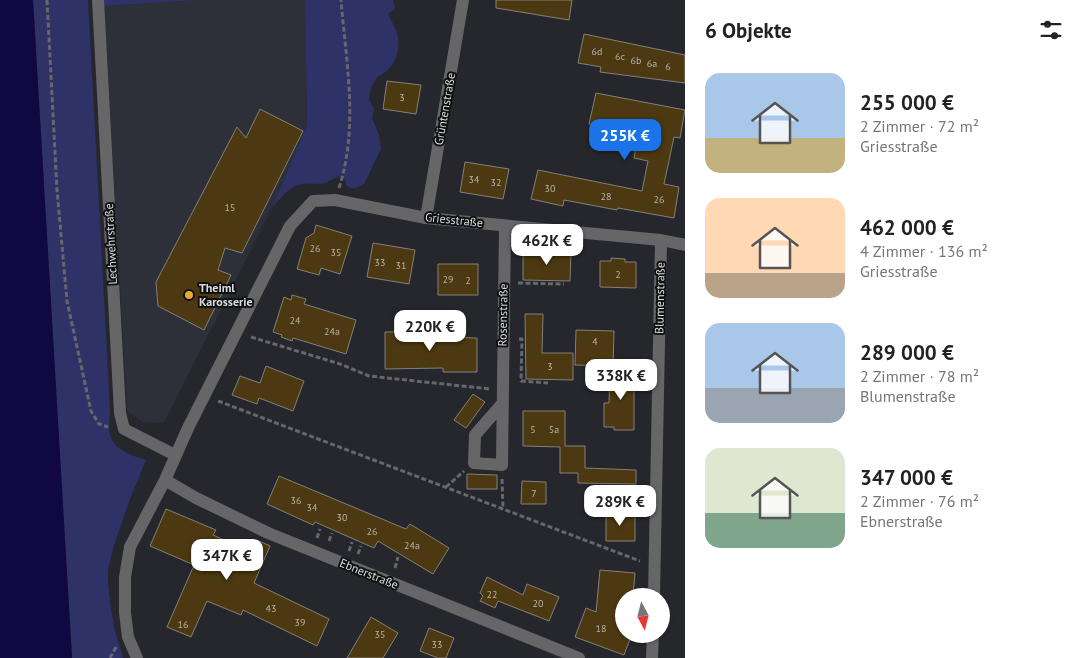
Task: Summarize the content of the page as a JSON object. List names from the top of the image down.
{
  "streets": {
    "street": [
      "Grüntenstraße",
      "Griesstraße",
      "Lechwehrstraße",
      "Blumenstraße",
      "Rosenstraße",
      "Ebnerstraße"
    ]
  },
  "crossings": [
    ["Grüntenstraße", "Griesstraße"],
    ["Griesstraße", "Blumenstraße"],
    ["Griesstraße", "Rosenstraße"]
  ],
  "places": ["Theiml Karosserie"],
  "house_numbers": [
    "6d",
    "6c",
    "6b",
    "6a",
    "6",
    "3",
    "34",
    "32",
    "30",
    "28",
    "26",
    "15",
    "26",
    "35",
    "33",
    "31",
    "2",
    "29",
    "2",
    "24",
    "24a",
    "4",
    "3",
    "5",
    "5a",
    "7",
    "36",
    "34",
    "30",
    "26",
    "24a",
    "22",
    "20",
    "43",
    "39",
    "16",
    "18",
    "35",
    "33"
  ],
  "north": "bottom",
  "page": {
    "heading": "6 Objekte",
    "list": [
      {
        "name": "255 000 €",
        "note": "2 Zimmer · 72 m² · Griesstraße"
      },
      {
        "name": "462 000 €",
        "note": "4 Zimmer · 136 m² · Griesstraße"
      },
      {
        "name": "289 000 €",
        "note": "2 Zimmer · 78 m² · Blumenstraße"
      },
      {
        "name": "347 000 €",
        "note": "2 Zimmer · 76 m² · Ebnerstraße"
      }
    ],
    "price": [
      "255K €",
      "462K €",
      "220K €",
      "338K €",
      "289K €",
      "347K €"
    ]
  }
}
